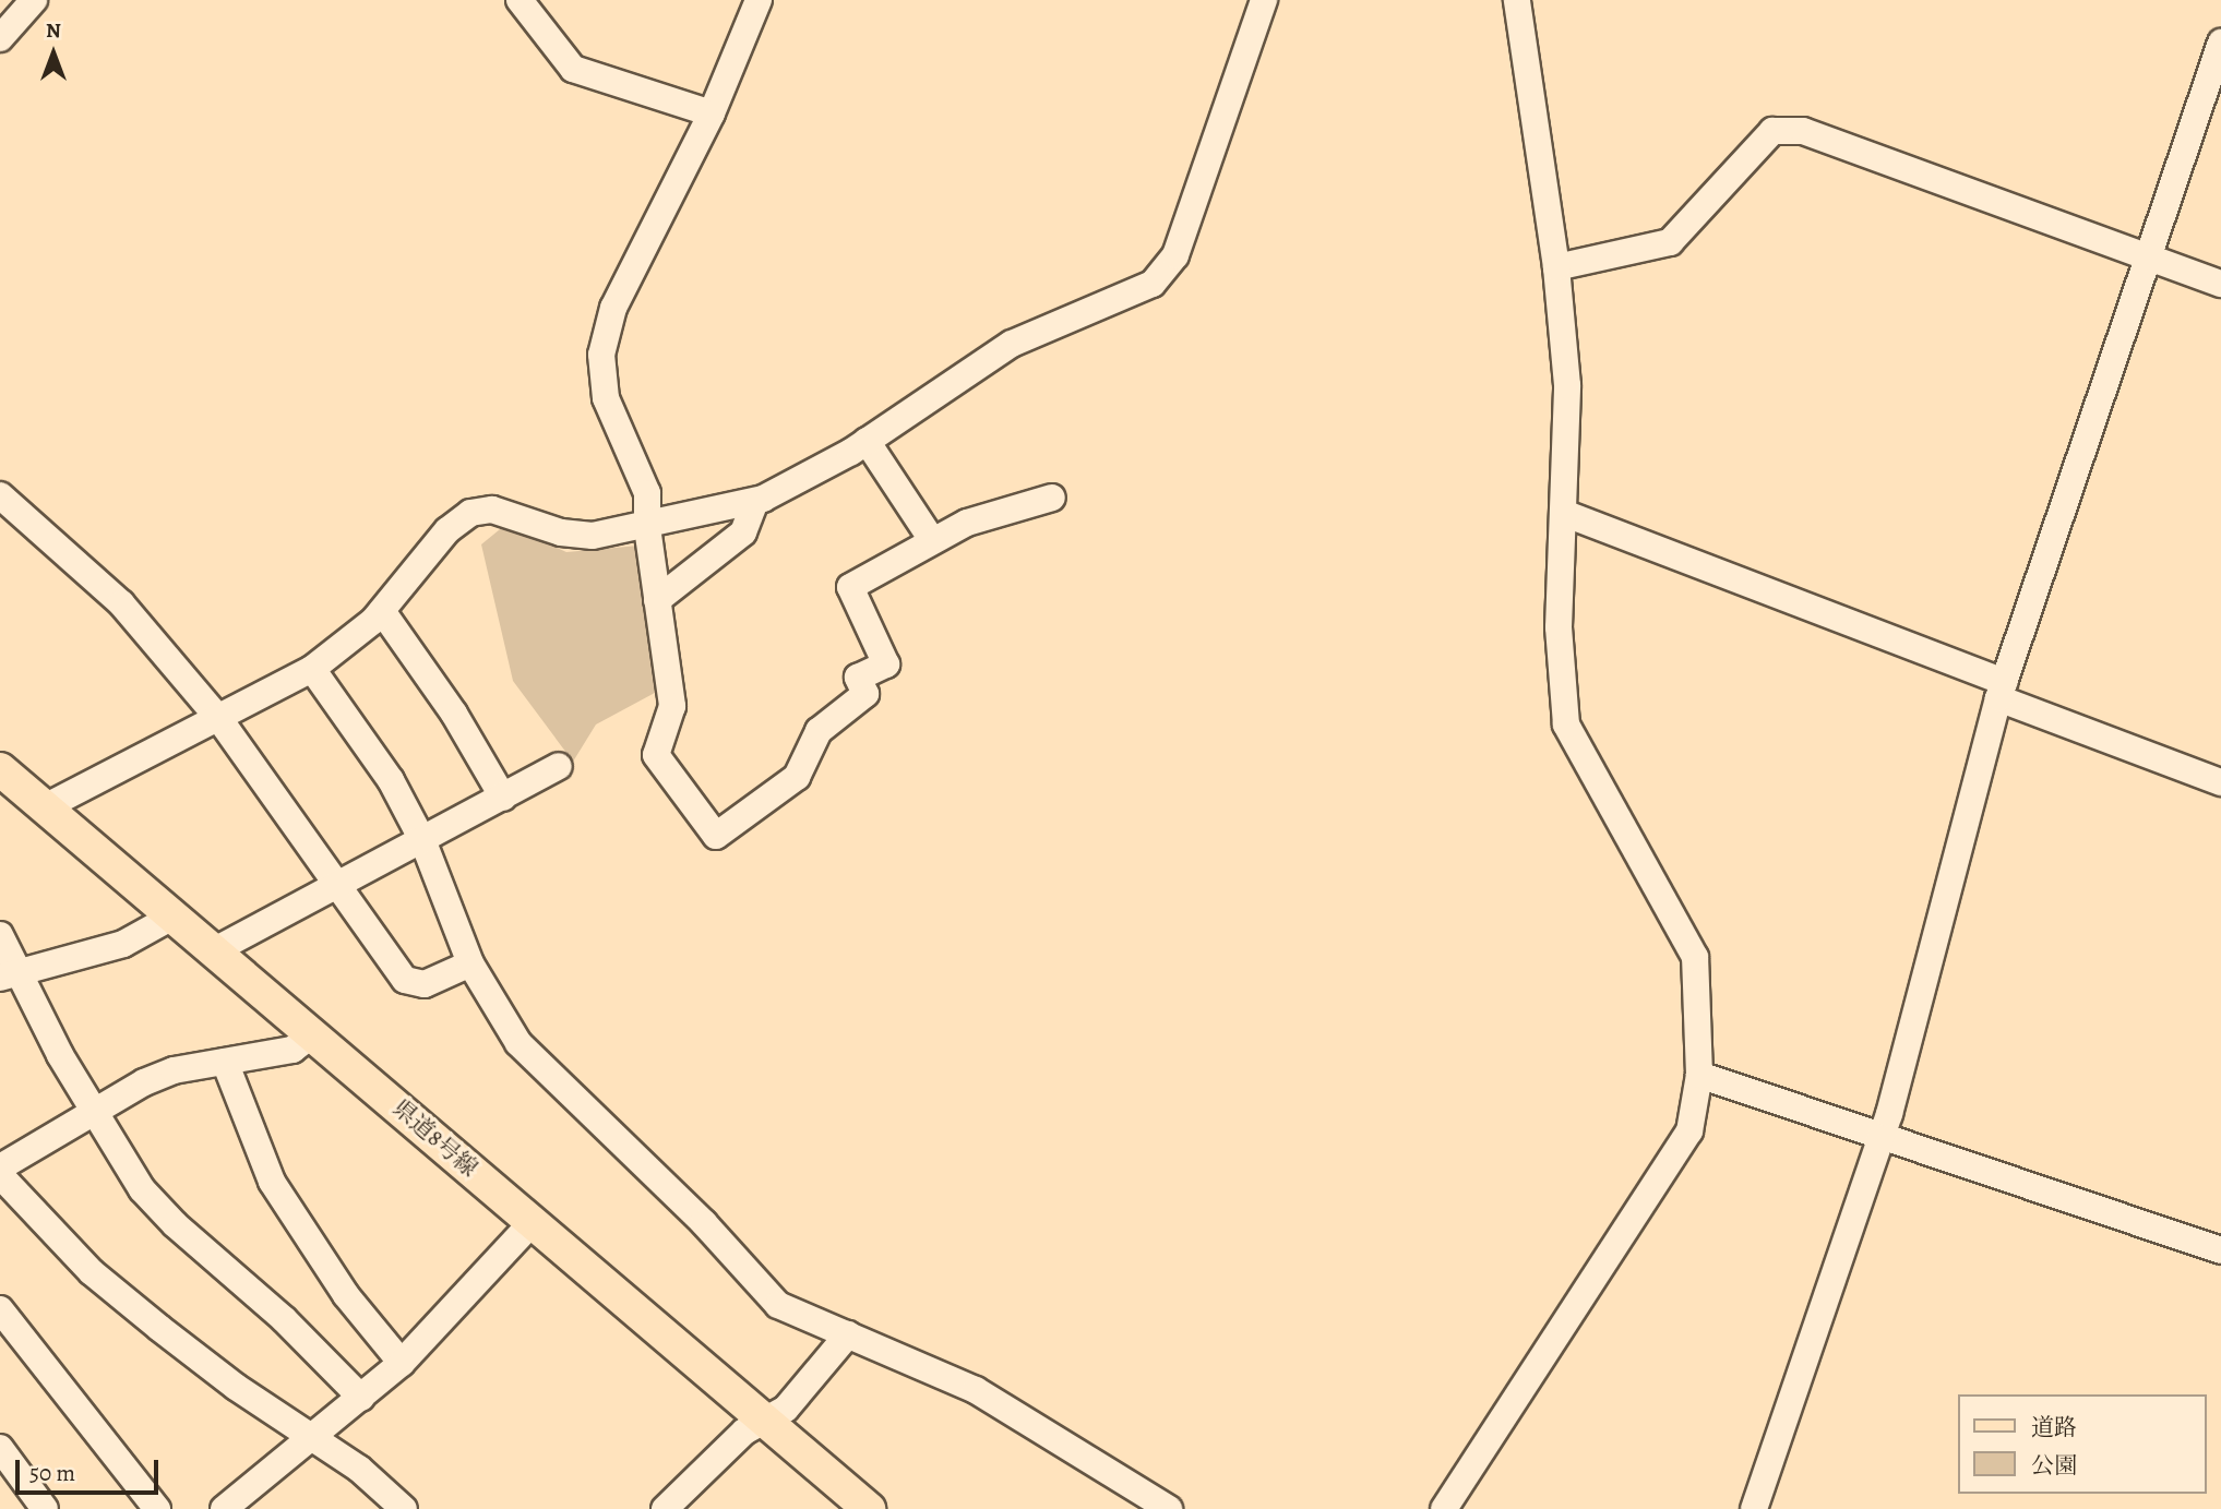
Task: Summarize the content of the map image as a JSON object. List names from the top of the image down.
{
  "streets": {
    "main road": ["県道8号線"]
  },
  "legend": ["道路", "公園"],
  "scale_bar": "50 m",
  "north": "top"
}
